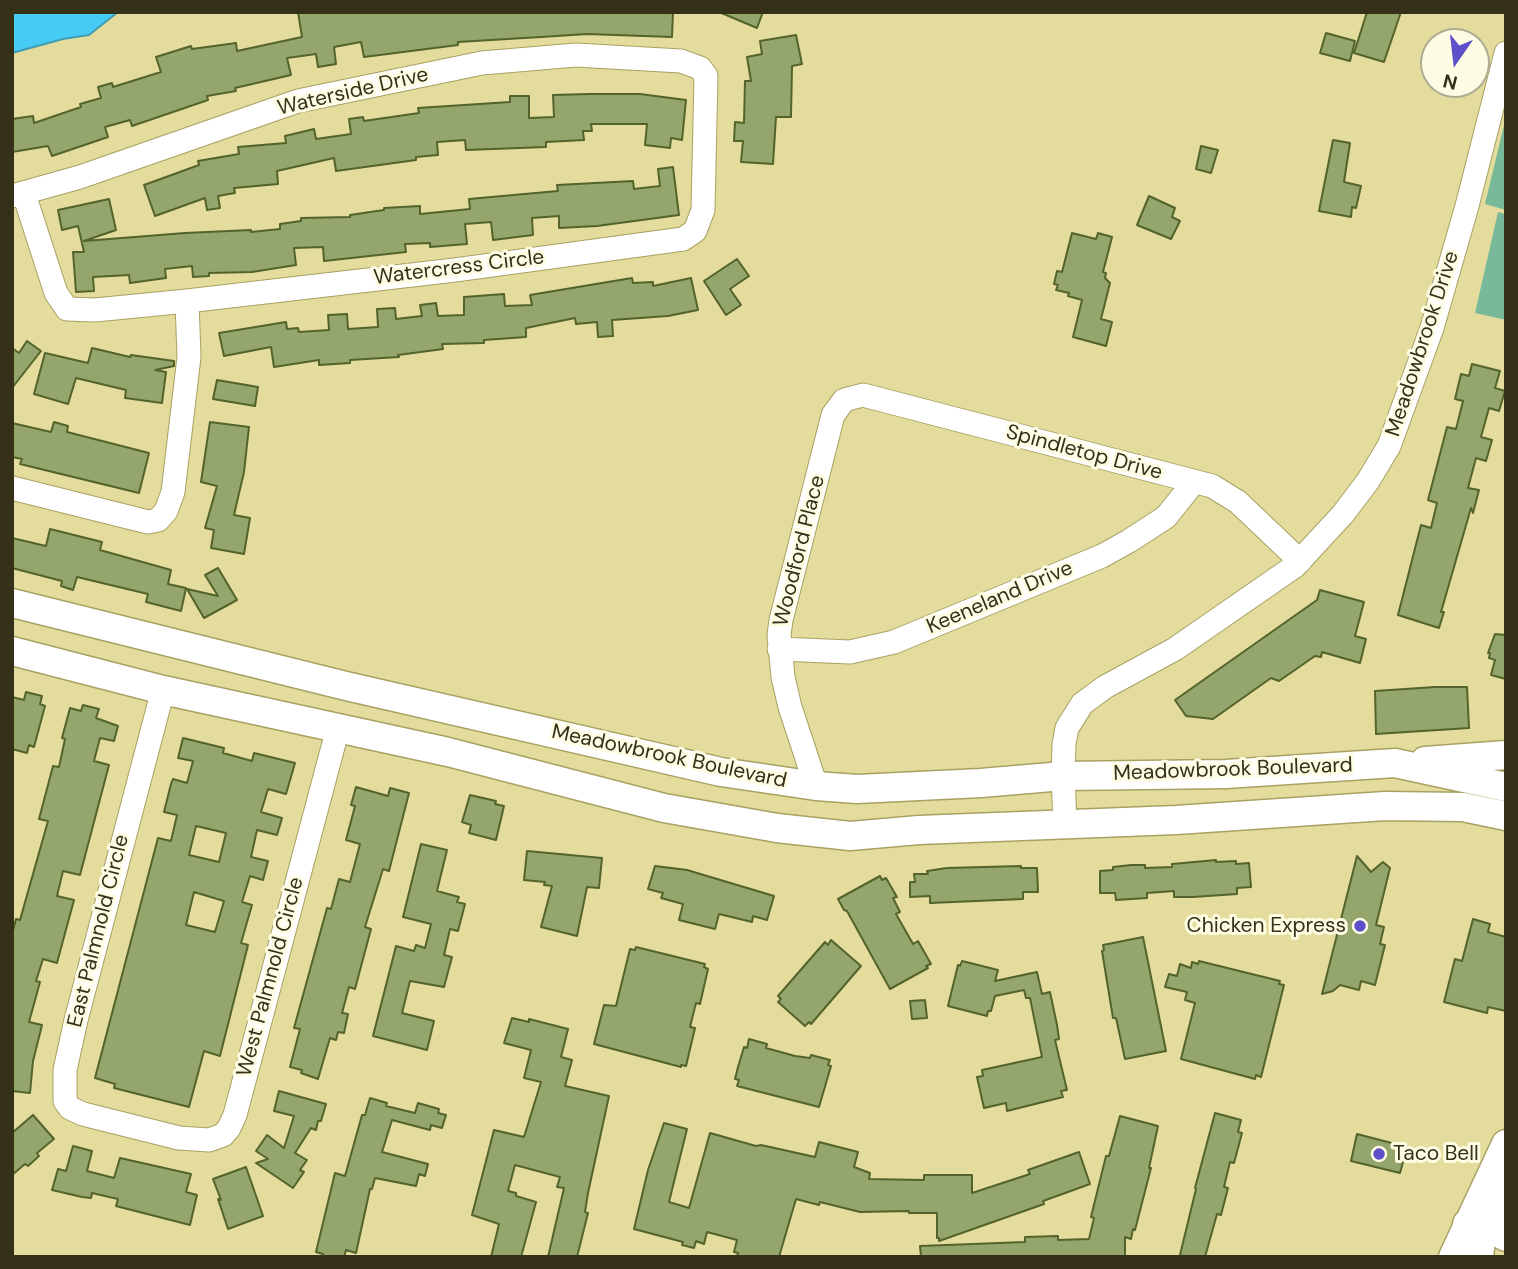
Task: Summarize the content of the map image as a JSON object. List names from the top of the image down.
{
  "streets": {
    "main road": ["Meadowbrook Boulevard"],
    "street": [
      "Waterside Drive",
      "Watercress Circle",
      "Meadowbrook Drive",
      "Spindletop Drive",
      "Woodford Place",
      "Keeneland Drive",
      "East Palmnold Circle",
      "West Palmnold Circle"
    ]
  },
  "crossings": [
    ["Waterside Drive", "Watercress Circle"],
    ["Meadowbrook Drive", "Spindletop Drive"],
    ["Meadowbrook Drive", "Meadowbrook Boulevard"],
    ["Spindletop Drive", "Woodford Place"],
    ["Spindletop Drive", "Keeneland Drive"],
    ["Woodford Place", "Keeneland Drive"],
    ["Woodford Place", "Meadowbrook Boulevard"],
    ["Meadowbrook Boulevard", "East Palmnold Circle"],
    ["Meadowbrook Boulevard", "West Palmnold Circle"],
    ["East Palmnold Circle", "West Palmnold Circle"]
  ],
  "places": ["Chicken Express", "Taco Bell"],
  "north": "bottom"
}
